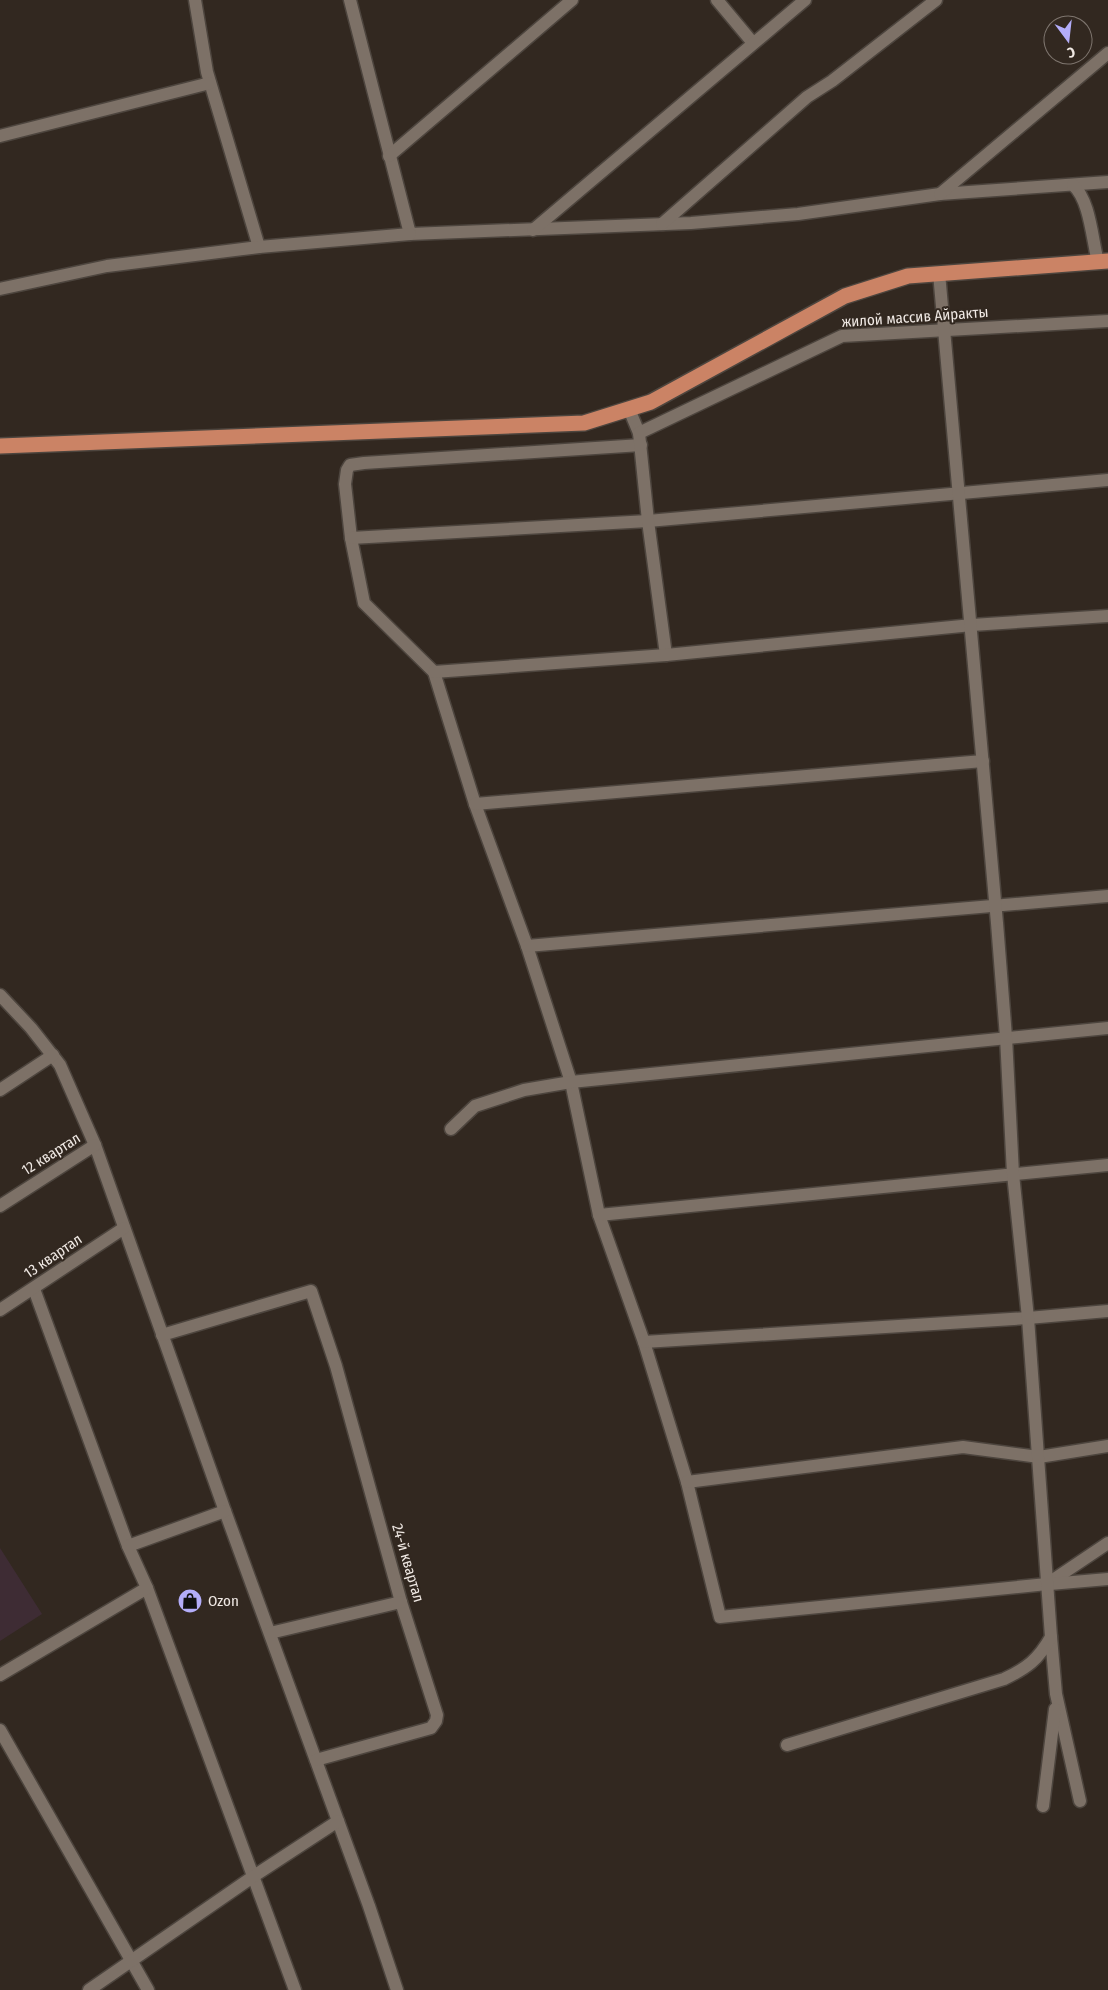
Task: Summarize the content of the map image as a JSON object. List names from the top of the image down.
{
  "streets": {
    "street": [
      "жилой массив Айракты",
      "12 квартал",
      "13 квартал",
      "24-й квартал"
    ]
  },
  "places": {
    "shop": ["Ozon"]
  },
  "north": "bottom"
}
